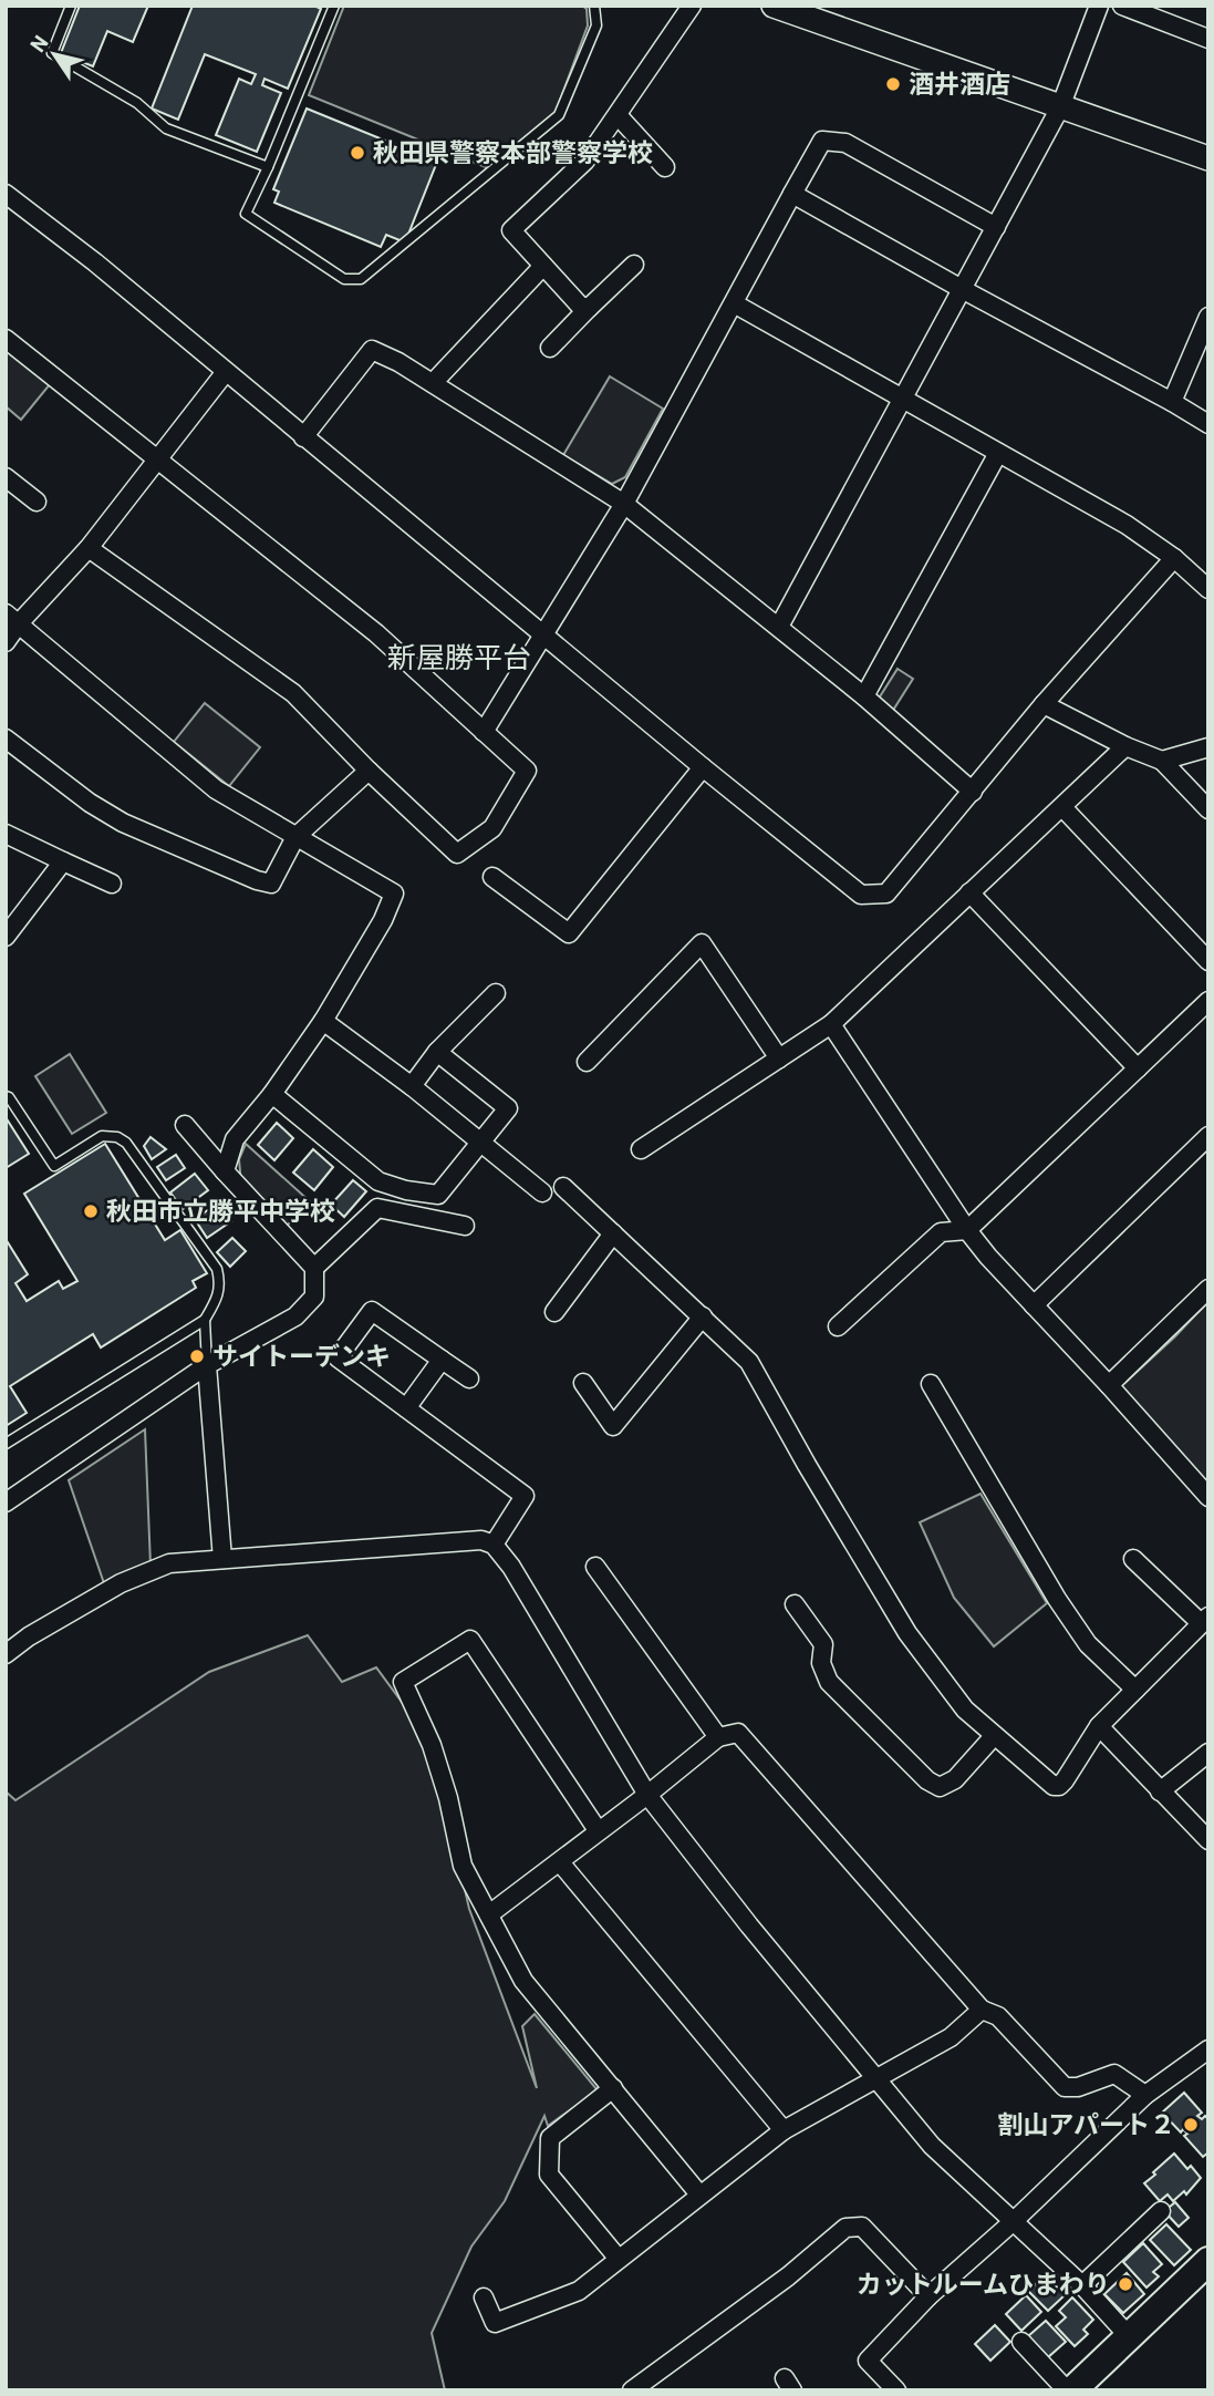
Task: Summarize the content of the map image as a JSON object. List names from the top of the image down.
{
  "districts": ["新屋勝平台"],
  "places": [
    "酒井酒店",
    "秋田県警察本部警察学校",
    "秋田市立勝平中学校",
    "サイトーデンキ",
    "割山アパート２",
    "カットルームひまわり"
  ],
  "north": "top left"
}
